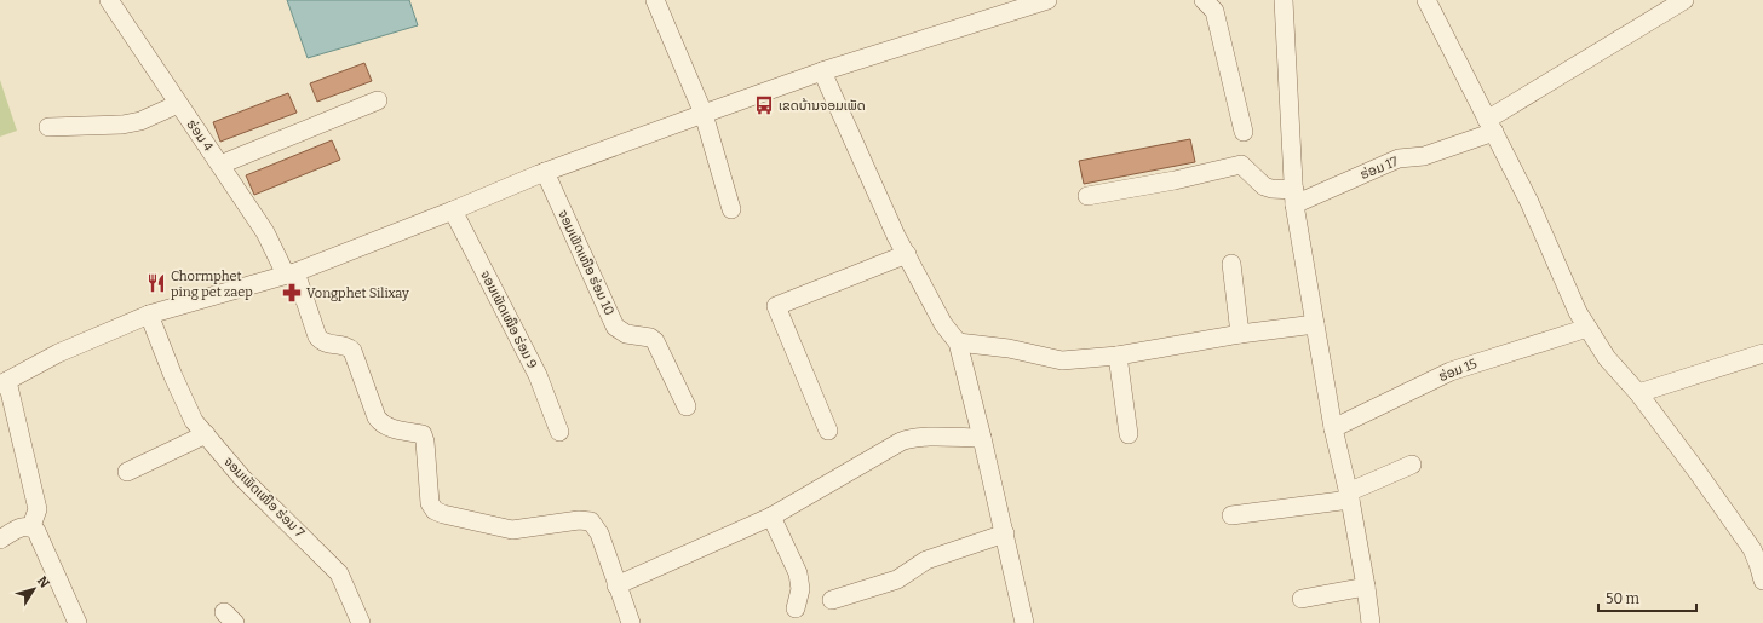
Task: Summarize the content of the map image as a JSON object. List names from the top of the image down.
{
  "streets": {
    "street": [
      "ຮ່ອມ 4",
      "ຮ່ອມ 17",
      "ຈອມເພັດເໜືອ ຮ່ອມ 10",
      "ຈອມເພັດເໜືອ ຮ່ອມ 9",
      "ຮ່ອມ 15",
      "ຈອມເພັດເໜືອ ຮ່ອມ 7"
    ]
  },
  "places": {
    "bus stop": ["ເຂດບ້ານຈອມເພັດ"],
    "restaurant": ["Chormphet ping pet zaep"],
    "pharmacy": ["Vongphet Silixay"]
  },
  "scale_bar": "50 m",
  "north": "top right"
}
